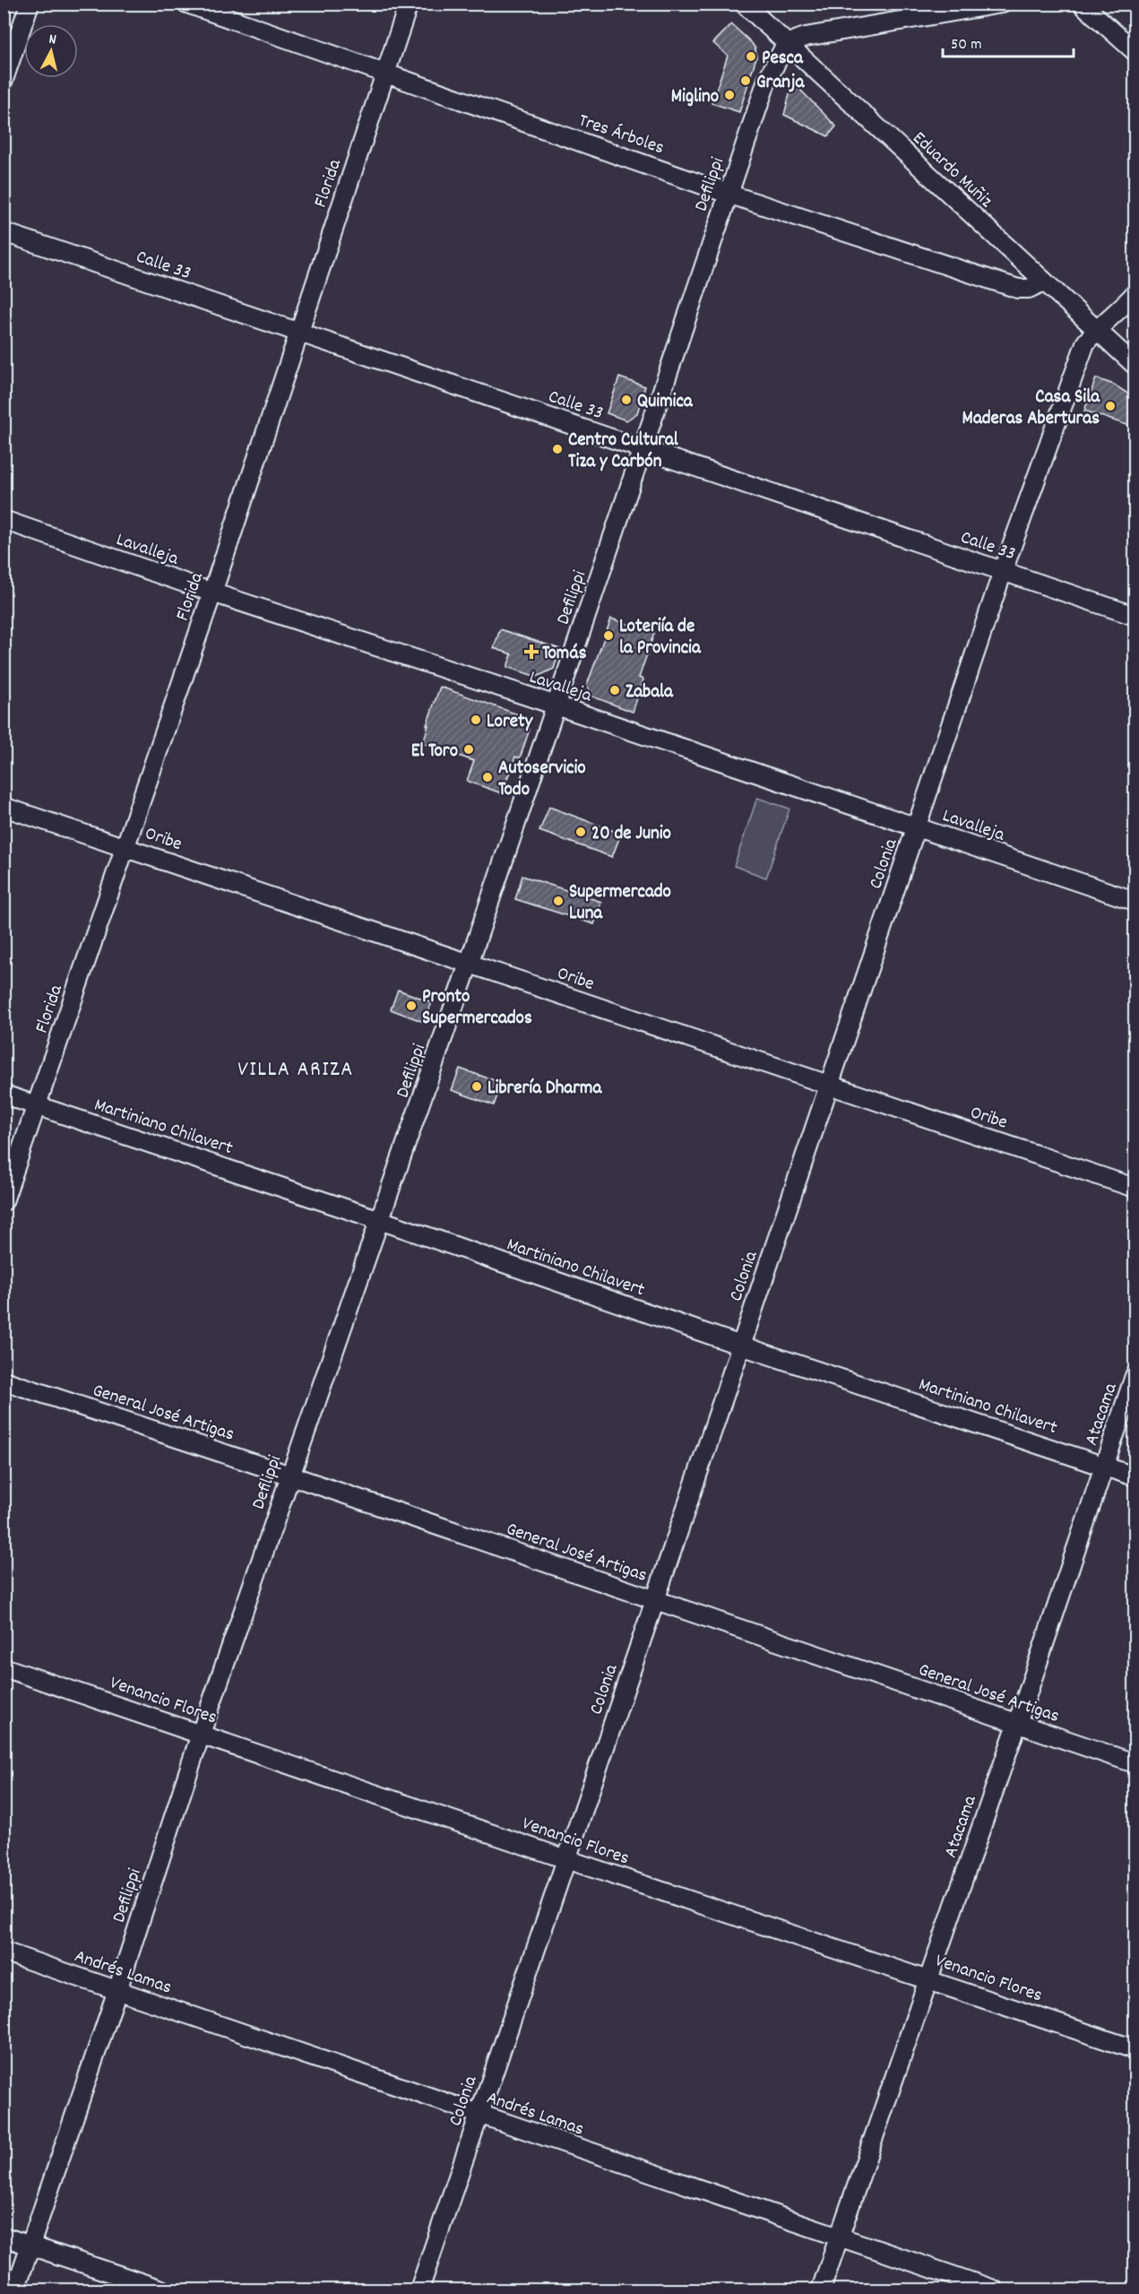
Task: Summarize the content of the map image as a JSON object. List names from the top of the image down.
{
  "streets": {
    "street": [
      "Tres Árboles",
      "Eduardo Muñiz",
      "Florida",
      "Defilippi",
      "Calle 33",
      "Lavalleja",
      "Oribe",
      "Colonia",
      "Martiniano Chilavert",
      "General José Artigas",
      "Atacama",
      "Venancio Flores",
      "Andrés Lamas"
    ]
  },
  "crossings": [
    ["Tres Árboles", "Eduardo Muñiz"],
    ["Tres Árboles", "Florida"],
    ["Tres Árboles", "Defilippi"],
    ["Eduardo Muñiz", "Defilippi"],
    ["Eduardo Muñiz", "Colonia"],
    ["Florida", "Calle 33"],
    ["Florida", "Lavalleja"],
    ["Florida", "Oribe"],
    ["Florida", "Martiniano Chilavert"],
    ["Defilippi", "Calle 33"],
    ["Defilippi", "Lavalleja"],
    ["Defilippi", "Oribe"],
    ["Defilippi", "Martiniano Chilavert"],
    ["Defilippi", "General José Artigas"],
    ["Defilippi", "Venancio Flores"],
    ["Defilippi", "Andrés Lamas"],
    ["Calle 33", "Colonia"],
    ["Lavalleja", "Colonia"],
    ["Oribe", "Colonia"],
    ["Colonia", "Martiniano Chilavert"],
    ["Colonia", "General José Artigas"],
    ["Colonia", "Venancio Flores"],
    ["Colonia", "Andrés Lamas"],
    ["Martiniano Chilavert", "Atacama"],
    ["General José Artigas", "Atacama"],
    ["Atacama", "Venancio Flores"],
    ["Atacama", "Andrés Lamas"]
  ],
  "districts": ["VILLA ARIZA"],
  "places": {
    "other": [
      "Pesca",
      "Granja",
      "Miglino",
      "Quimica",
      "Casa Sila Maderas Aberturas",
      "Centro Cultural Tiza y Carbón",
      "Loteriía de la Provincia",
      "Zabala",
      "Lorety",
      "El Toro",
      "Autoservicio Todo",
      "20 de Junio",
      "Supermercado Luna",
      "Pronto Supermercados",
      "Librería Dharma"
    ],
    "health": ["Tomás"]
  },
  "scale_bar": "50 m",
  "north": "top"
}
